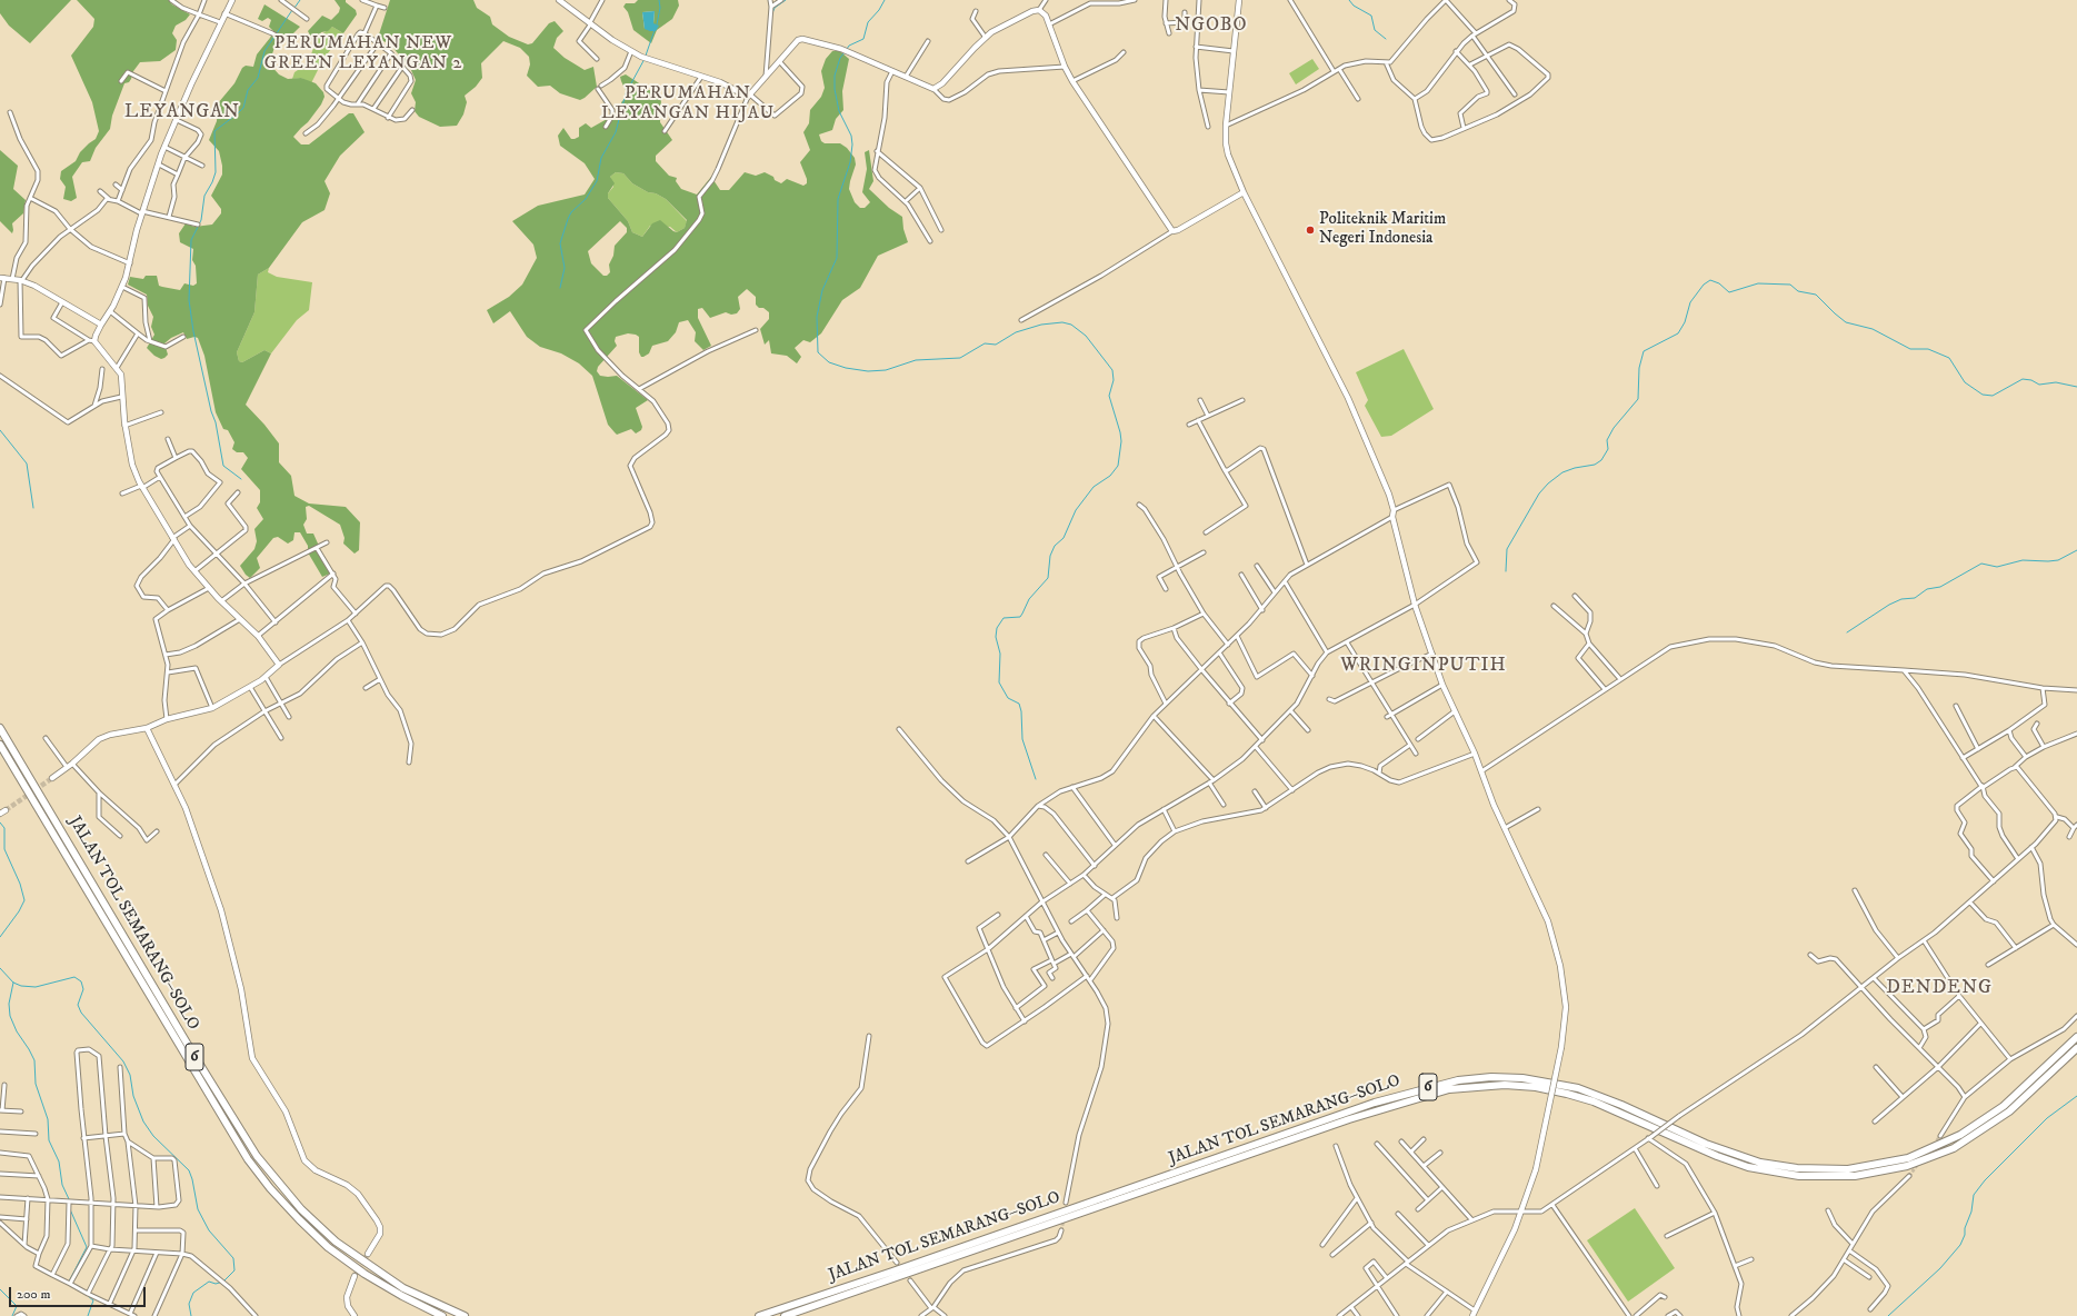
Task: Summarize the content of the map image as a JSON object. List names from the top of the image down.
{
  "streets": {
    "highway": ["JALAN TOL SEMARANG–SOLO", "6"]
  },
  "districts": [
    "NGOBO",
    "PERUMAHAN NEW GREEN LEYANGAN 2",
    "PERUMAHAN LEYANGAN HIJAU",
    "LEYANGAN",
    "WRINGINPUTIH",
    "DENDENG"
  ],
  "places": ["Politeknik Maritim Negeri Indonesia"],
  "scale_bar": "200 m"
}
